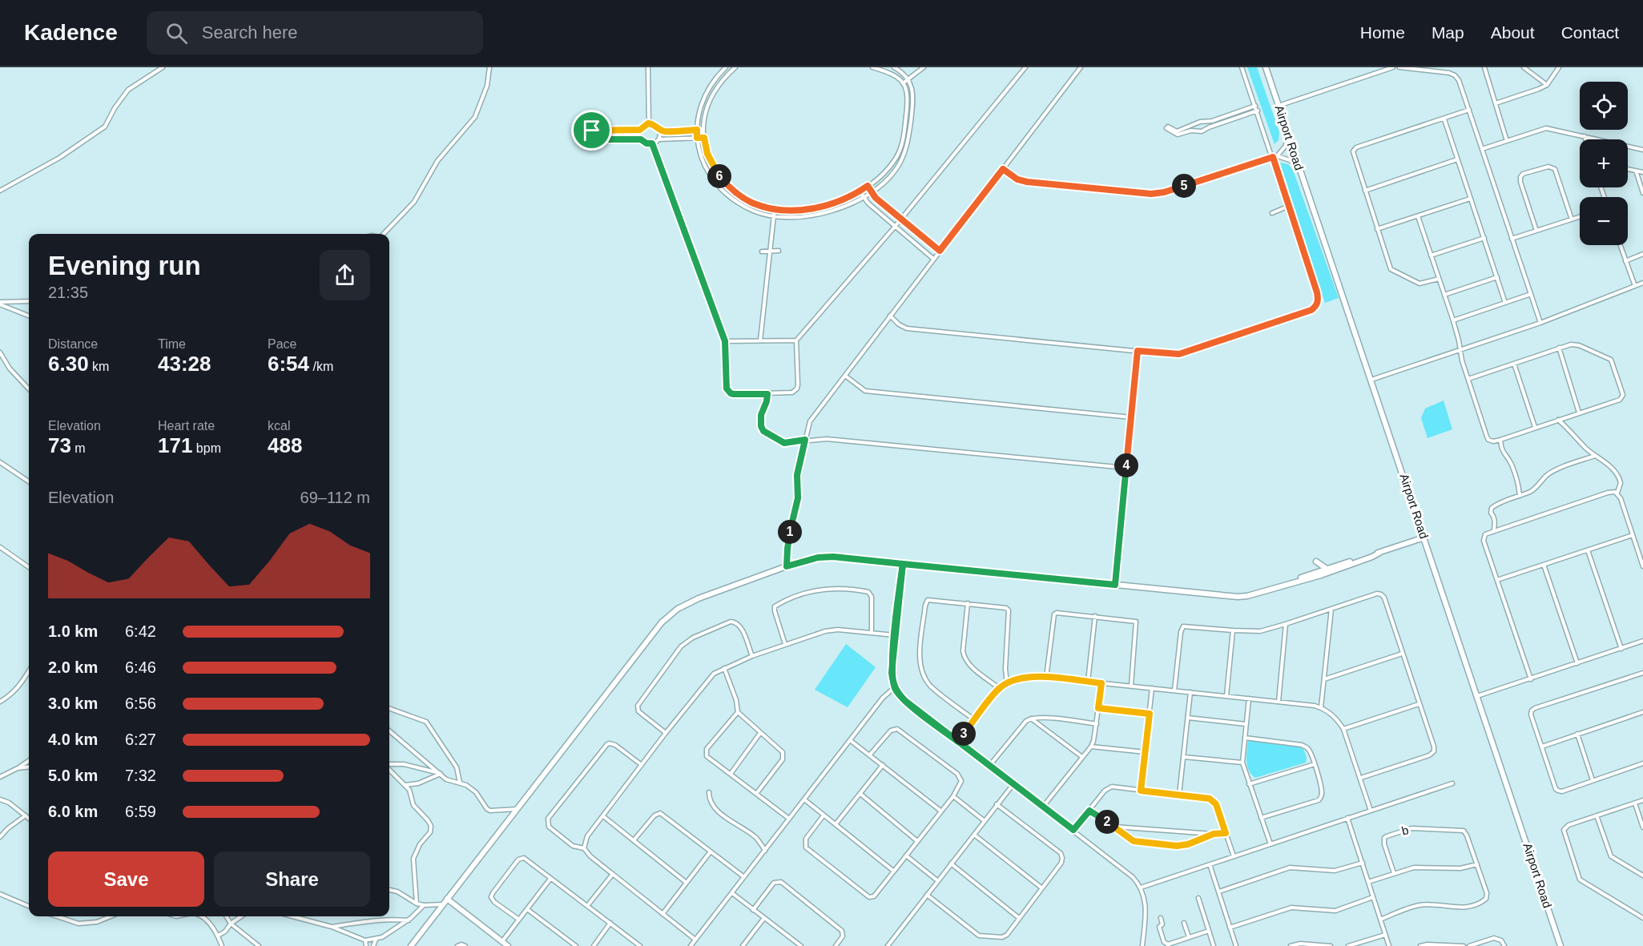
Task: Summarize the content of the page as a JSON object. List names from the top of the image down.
{
  "streets": {
    "main road": ["Airport Road"],
    "street": ["b"]
  },
  "page": {
    "header": "Kadence",
    "search": "Search here",
    "nav": [
      "Home",
      "Map",
      "About",
      "Contact"
    ],
    "map_buttons": ["+", "−"],
    "pins": [
      "6",
      "5",
      "4",
      "1",
      "3",
      "2"
    ],
    "heading": ["Evening run", "21:35"],
    "stats": [
      ["Distance", "6.30 km"],
      ["Time", "43:28"],
      ["Pace", "6:54 /km"],
      ["Elevation", "73 m"],
      ["Heart rate", "171 bpm"],
      ["kcal", "488"]
    ],
    "chart": ["Elevation", "69–112 m"],
    "list": [
      {
        "name": "1.0 km",
        "note": "6:42"
      },
      {
        "name": "2.0 km",
        "note": "6:46"
      },
      {
        "name": "3.0 km",
        "note": "6:56"
      },
      {
        "name": "4.0 km",
        "note": "6:27"
      },
      {
        "name": "5.0 km",
        "note": "7:32"
      },
      {
        "name": "6.0 km",
        "note": "6:59"
      }
    ],
    "buttons": ["Save", "Share"]
  }
}
